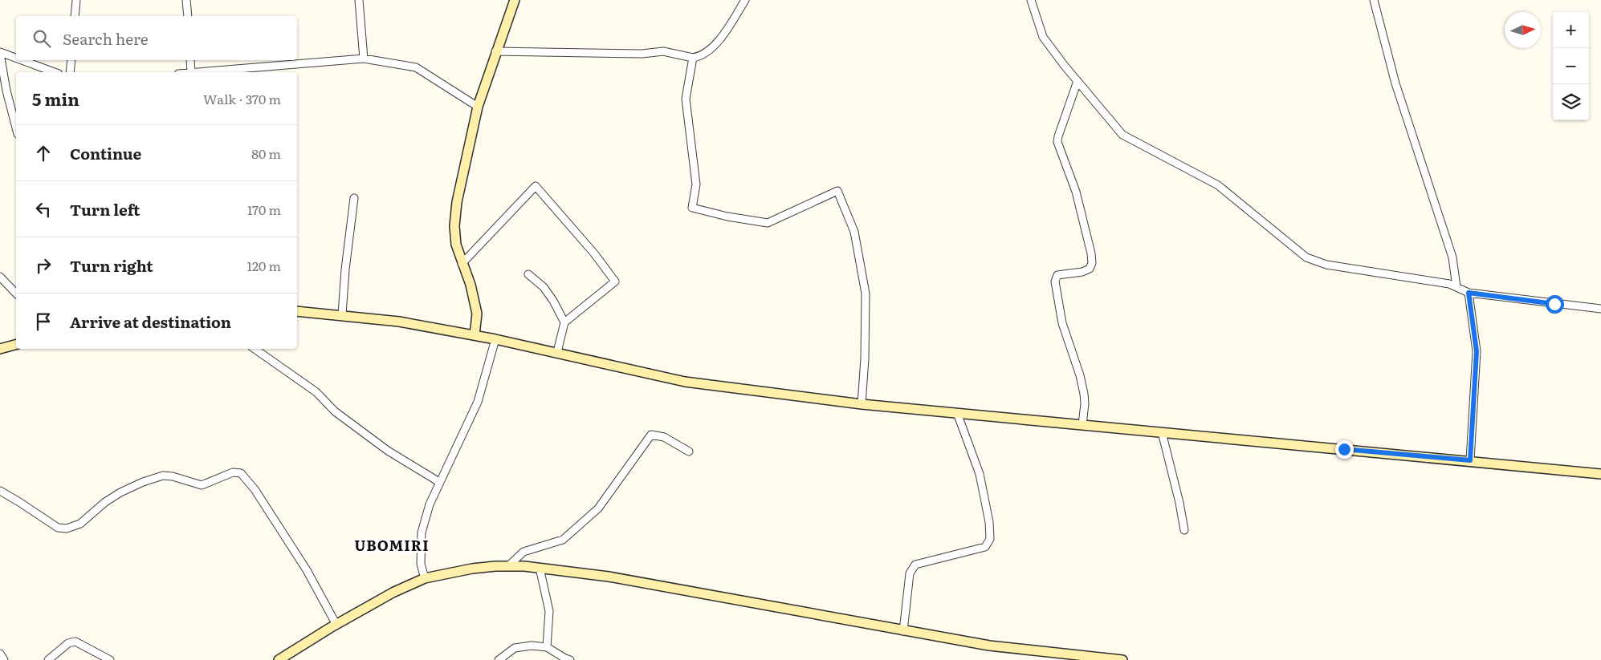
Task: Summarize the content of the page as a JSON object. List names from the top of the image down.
{
  "districts": ["UBOMIRI"],
  "north": "right",
  "page": {
    "map_buttons": ["+", "−"],
    "search": "Search here",
    "heading": ["5 min", "Walk · 370 m"],
    "list": [
      ["Continue", "80 m"],
      ["Turn left", "170 m"],
      ["Turn right", "120 m"],
      "Arrive at destination"
    ]
  }
}
